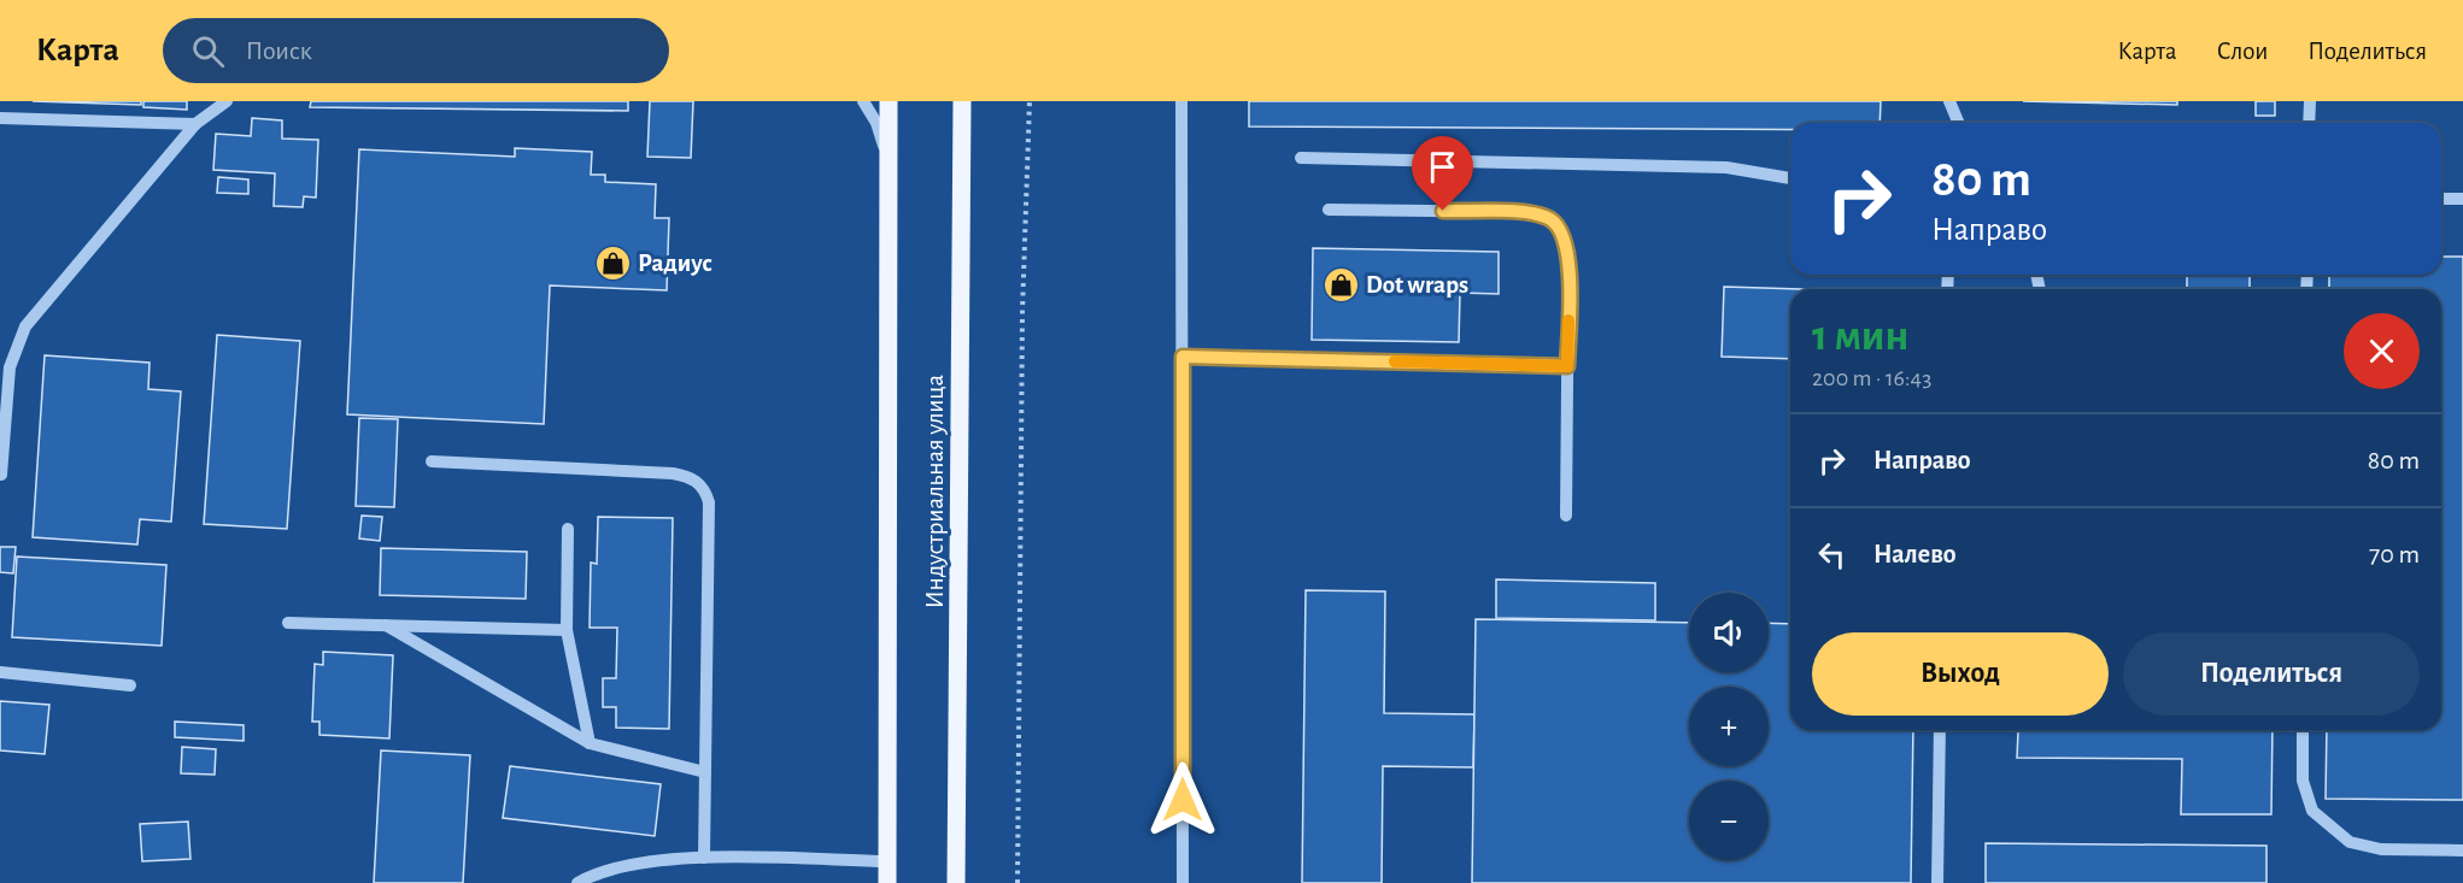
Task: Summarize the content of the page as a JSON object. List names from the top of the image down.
{
  "streets": {
    "main road": ["Индустриальная улица"]
  },
  "places": {
    "shop": ["Радиус", "Dot wraps"]
  },
  "page": {
    "header": "Карта",
    "search": "Поиск",
    "nav": ["Карта", "Слои", "Поделиться"],
    "turn": ["80 m", "Направо"],
    "heading": ["1 мин", "200 m · 16:43"],
    "list": [
      {
        "name": "Направо",
        "value": "80 m"
      },
      {
        "name": "Налево",
        "value": "70 m"
      }
    ],
    "map_buttons": ["+", "−"],
    "buttons": ["Выход", "Поделиться"]
  }
}
